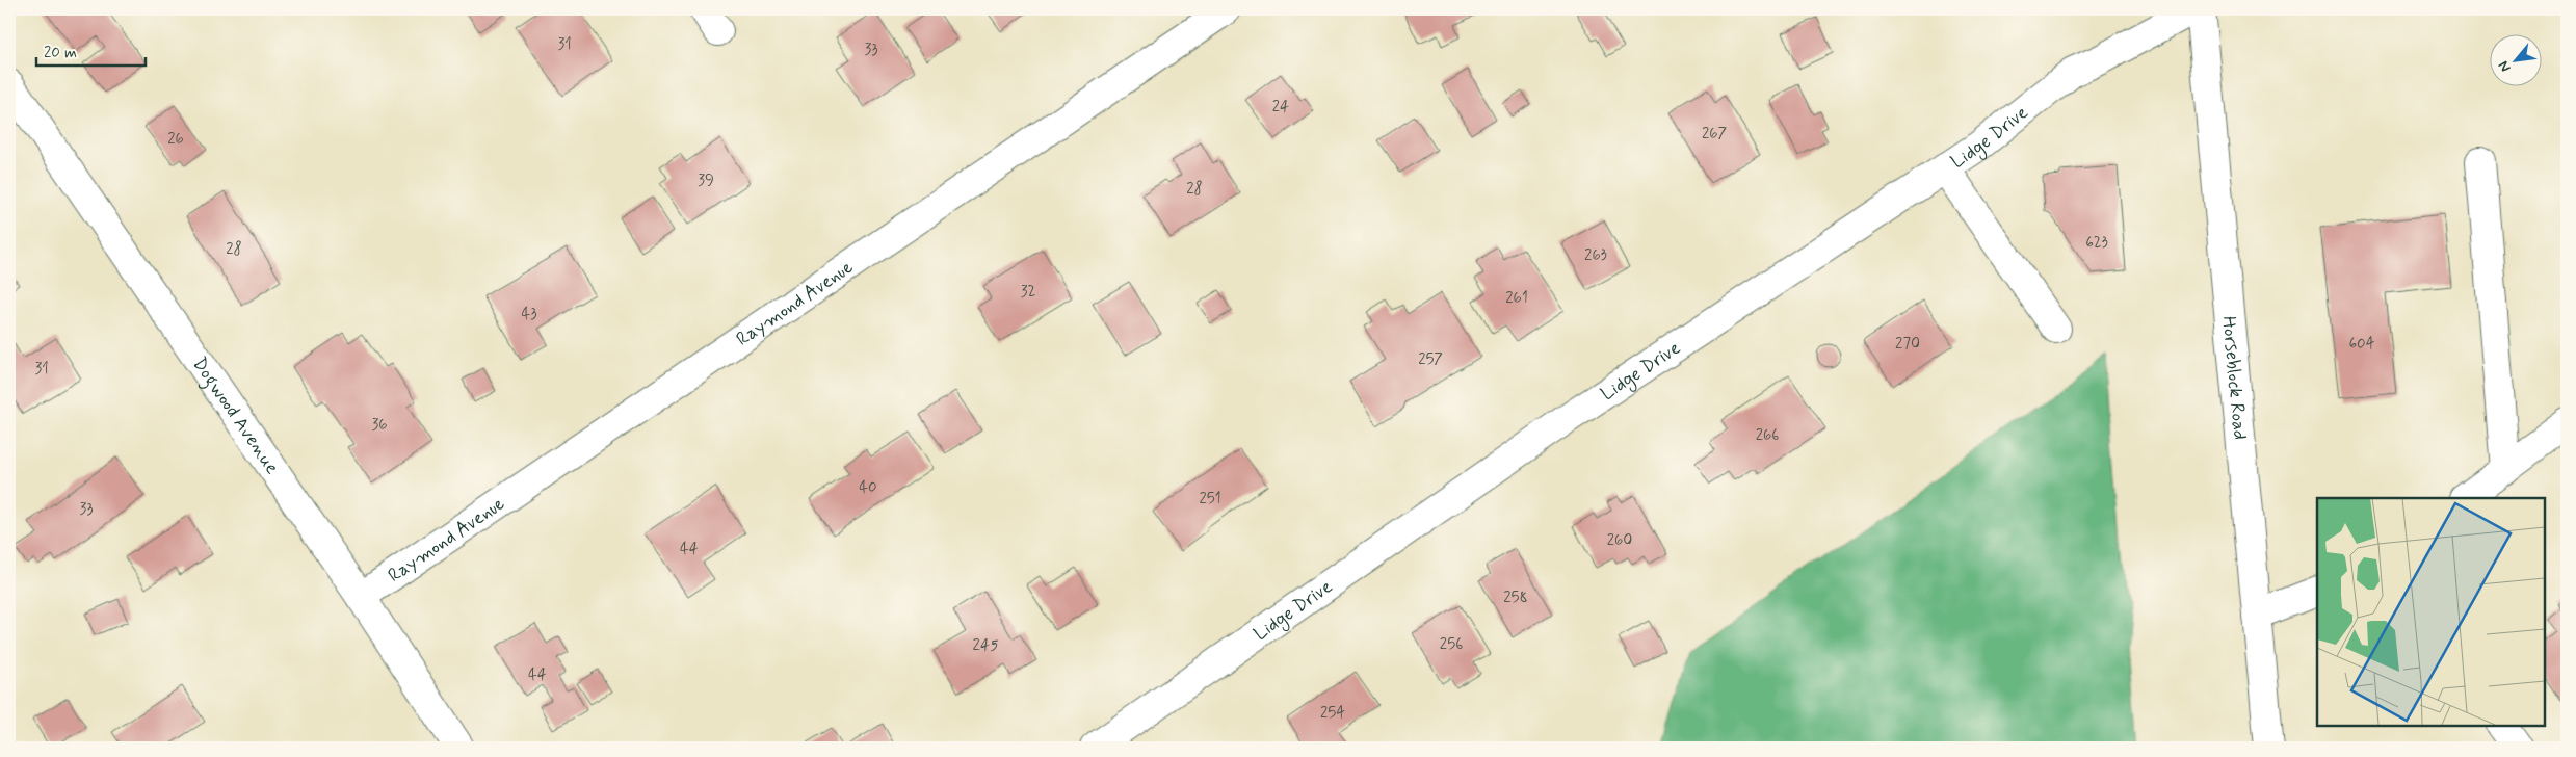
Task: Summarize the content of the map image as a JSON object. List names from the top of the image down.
{
  "streets": {
    "street": [
      "Lidge Drive",
      "Raymond Avenue",
      "Horseblock Road",
      "Dogwood Avenue"
    ]
  },
  "crossings": [
    ["Raymond Avenue", "Dogwood Avenue"]
  ],
  "house_numbers": [
    "31",
    "33",
    "24",
    "267",
    "26",
    "39",
    "28",
    "623",
    "28",
    "263",
    "32",
    "261",
    "43",
    "270",
    "604",
    "257",
    "31",
    "36",
    "266",
    "40",
    "251",
    "33",
    "260",
    "44",
    "258",
    "256",
    "245",
    "44",
    "254"
  ],
  "scale_bar": "20 m",
  "north": "bottom left"
}
